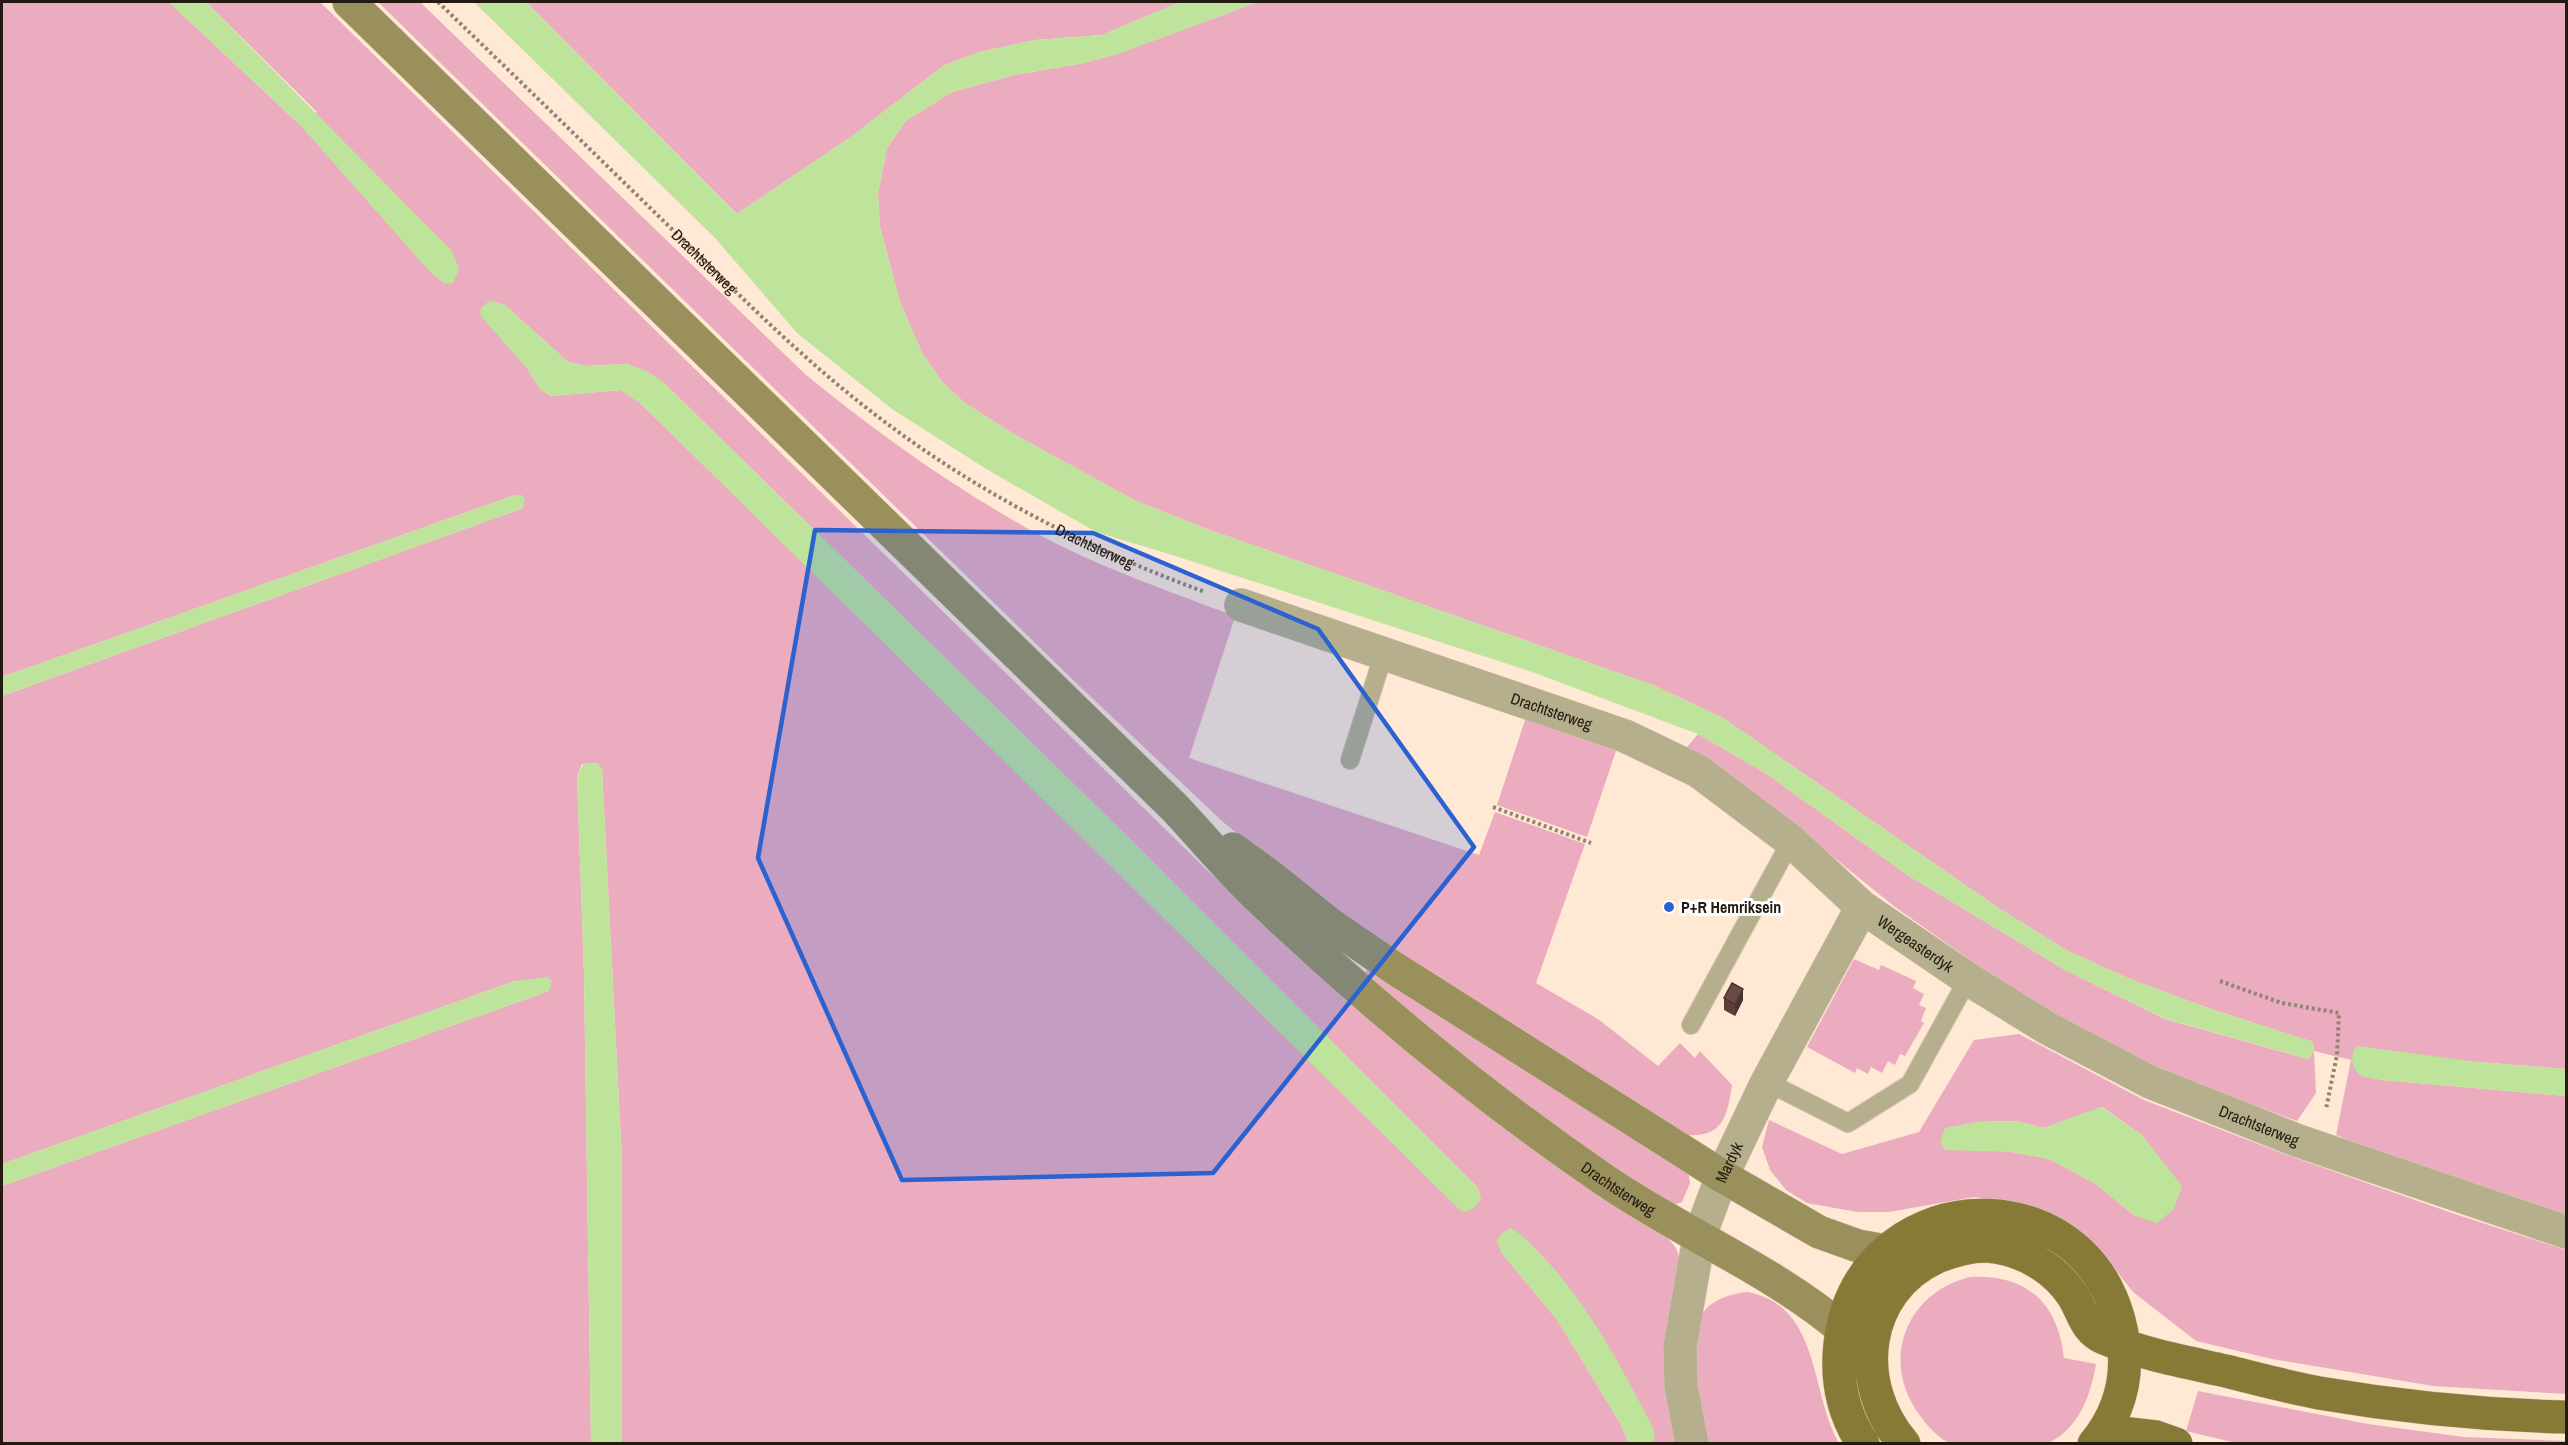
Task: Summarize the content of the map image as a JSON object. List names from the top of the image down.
{
  "streets": {
    "main road": ["Drachtsterweg"],
    "street": ["Wergeasterdyk", "Mardyk"]
  },
  "crossings": [
    ["Drachtsterweg", "Wergeasterdyk"],
    ["Drachtsterweg", "Mardyk"],
    ["Wergeasterdyk", "Mardyk"]
  ],
  "places": ["P+R Hemriksein"]
}
